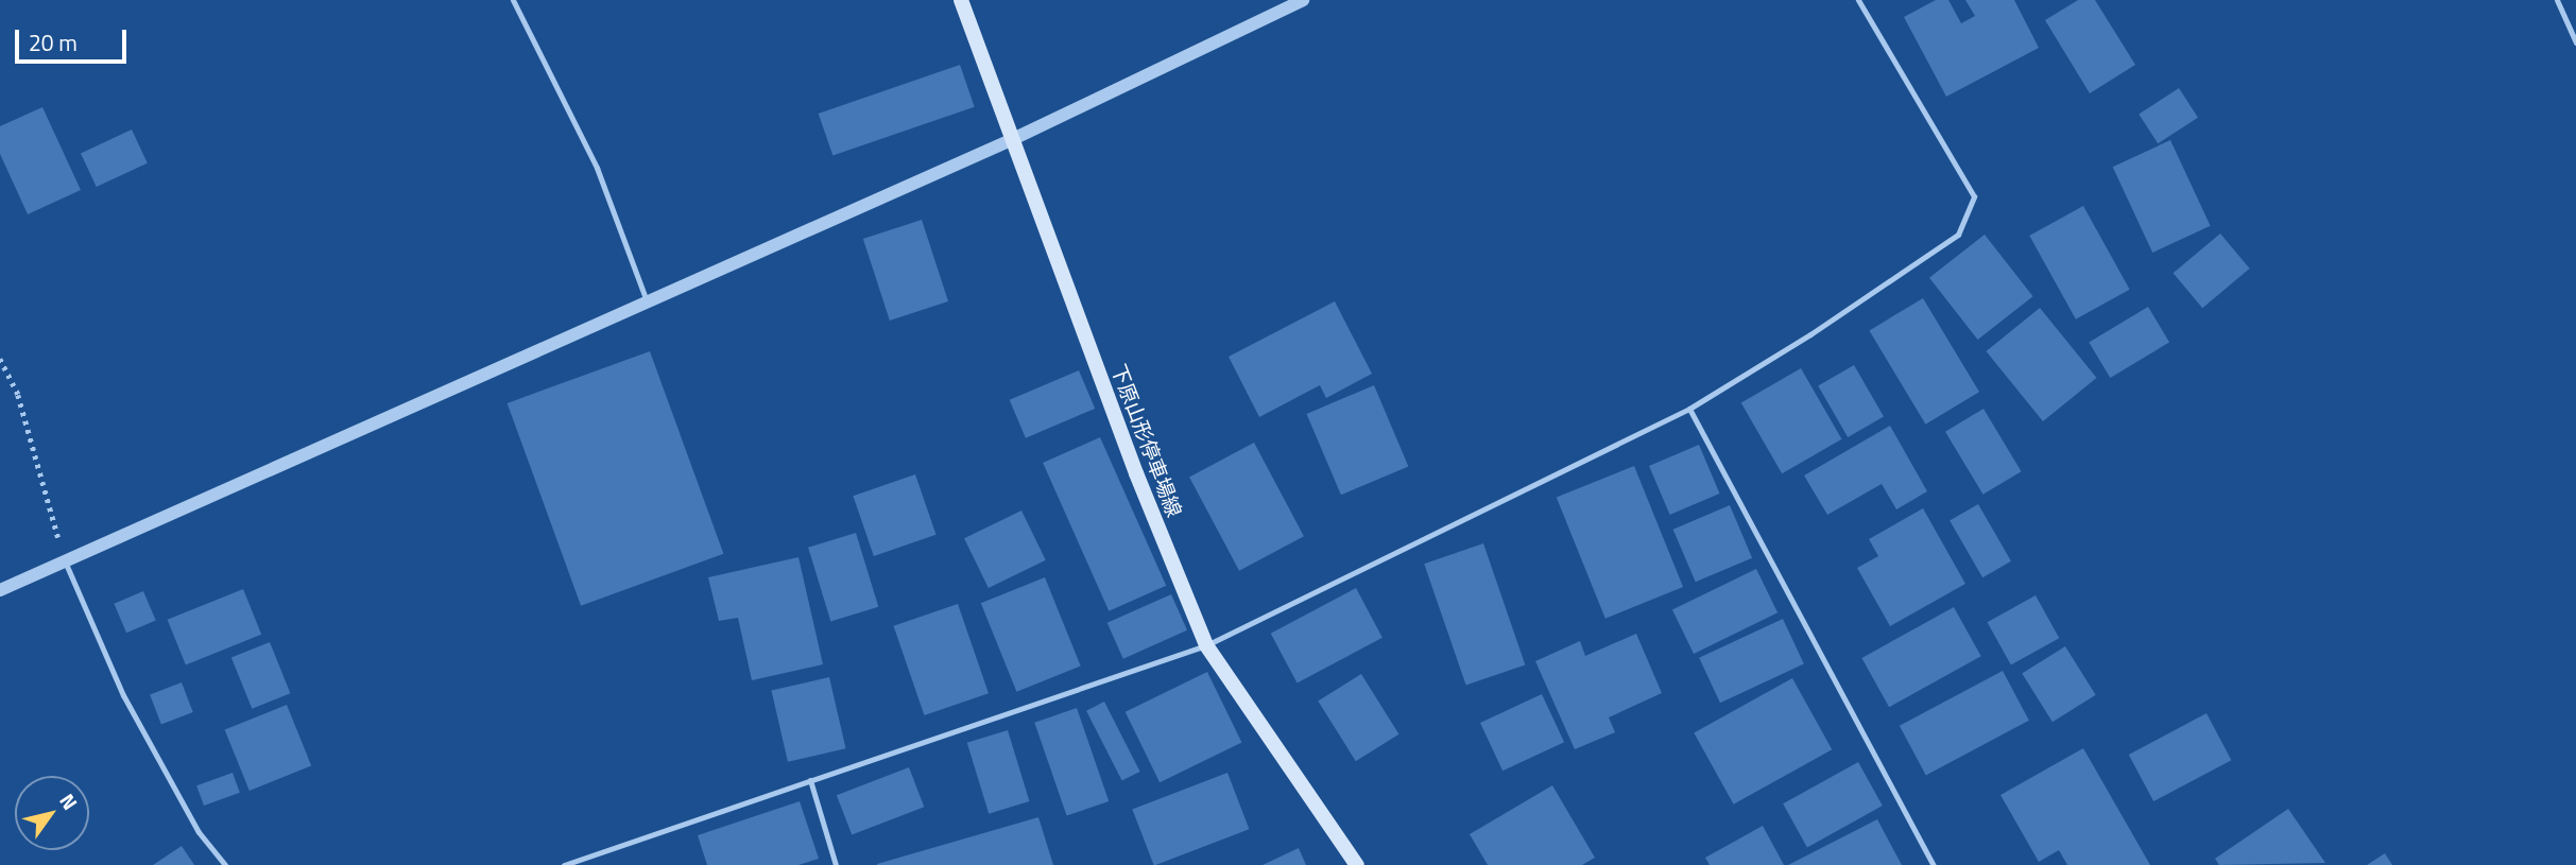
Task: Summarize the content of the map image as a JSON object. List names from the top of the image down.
{
  "streets": {
    "main road": ["下原山形停車場線"]
  },
  "scale_bar": "20 m",
  "north": "top right"
}
